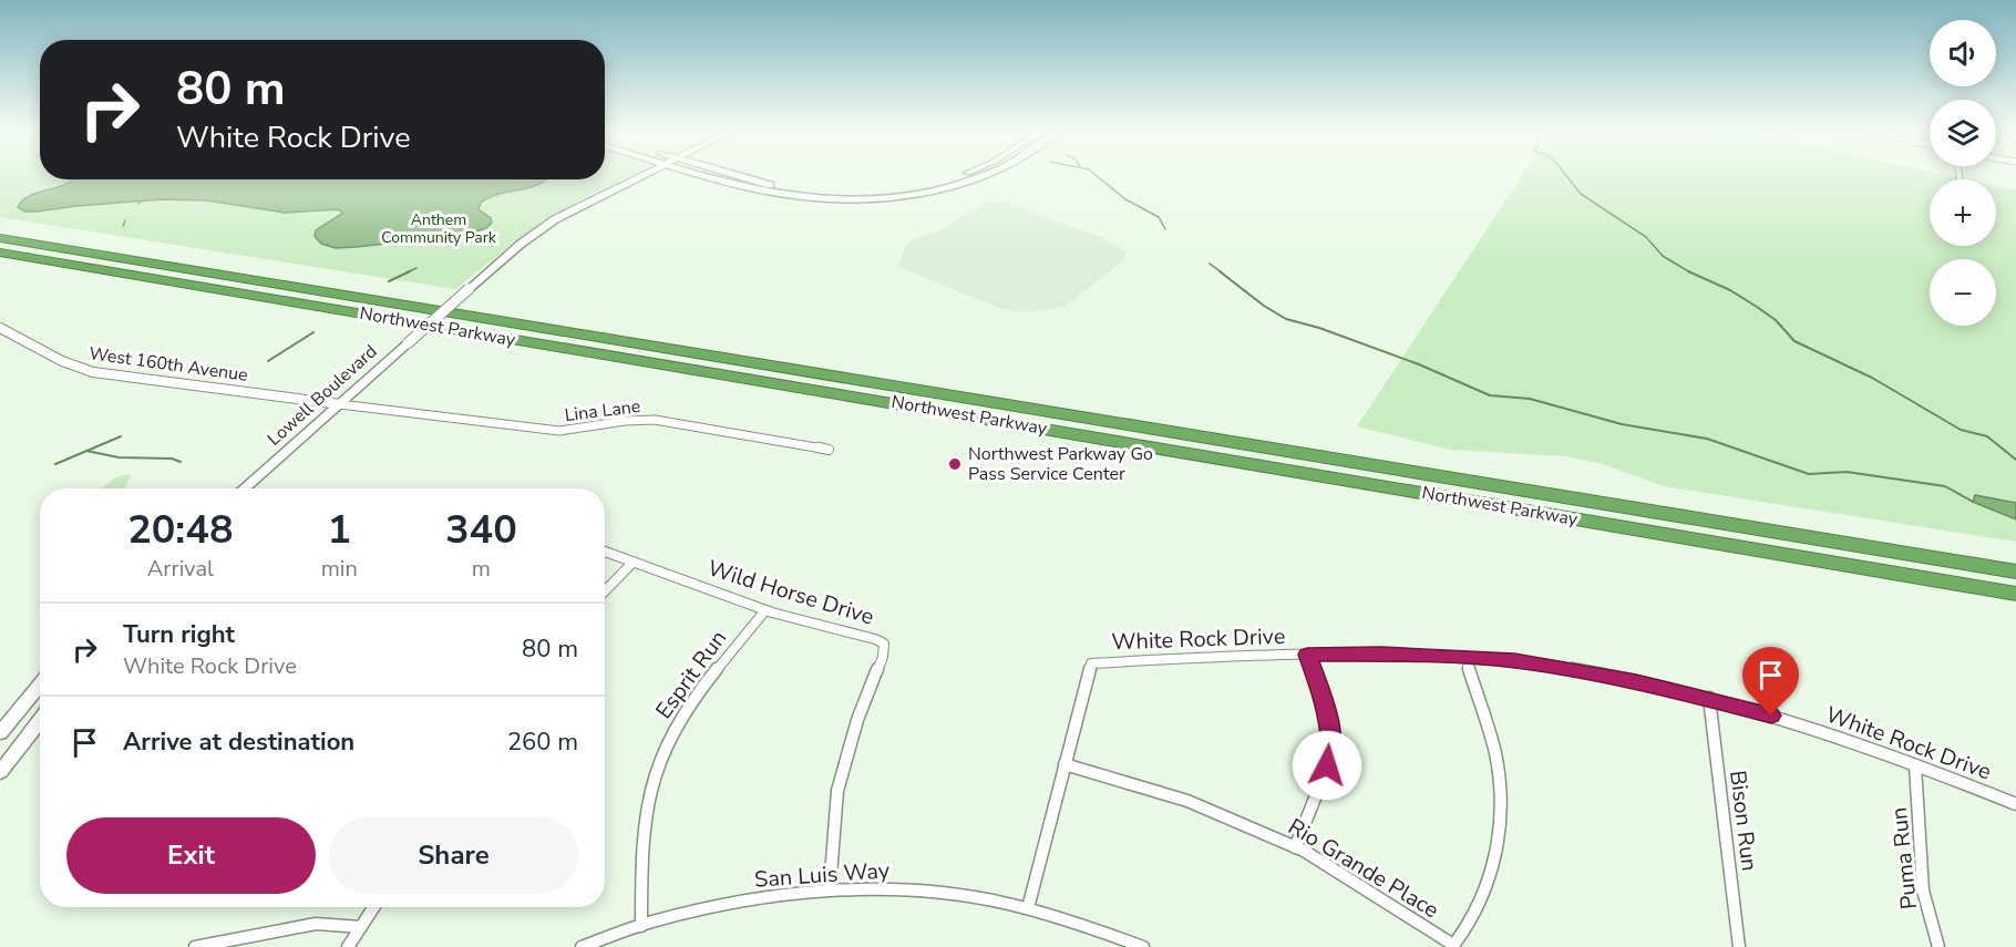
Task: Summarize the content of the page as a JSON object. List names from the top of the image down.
{
  "streets": {
    "highway": ["Northwest Parkway"],
    "main road": ["Lowell Boulevard"],
    "street": [
      "West 160th Avenue",
      "Lina Lane",
      "Wild Horse Drive",
      "White Rock Drive",
      "Esprit Run",
      "Bison Run",
      "Puma Run",
      "Rio Grande Place",
      "San Luis Way"
    ]
  },
  "crossings": [
    ["West 160th Avenue", "Lowell Boulevard"],
    ["West 160th Avenue", "Lina Lane"],
    ["Lowell Boulevard", "Lina Lane"],
    ["Wild Horse Drive", "Esprit Run"],
    ["Wild Horse Drive", "San Luis Way"],
    ["White Rock Drive", "Bison Run"],
    ["White Rock Drive", "Puma Run"],
    ["White Rock Drive", "Rio Grande Place"],
    ["White Rock Drive", "San Luis Way"],
    ["Esprit Run", "San Luis Way"]
  ],
  "parks": ["Anthem Community Park"],
  "places": ["Northwest Parkway Go Pass Service Center"],
  "page": {
    "map_buttons": ["+", "−"],
    "turn": ["80 m", "White Rock Drive"],
    "eta": [
      "20:48",
      "Arrival",
      "1",
      "min",
      "340",
      "m"
    ],
    "list": [
      {
        "name": "Turn right",
        "note": "White Rock Drive",
        "value": "80 m"
      },
      {
        "name": "Arrive at destination",
        "value": "260 m"
      }
    ],
    "buttons": ["Exit", "Share"]
  }
}
